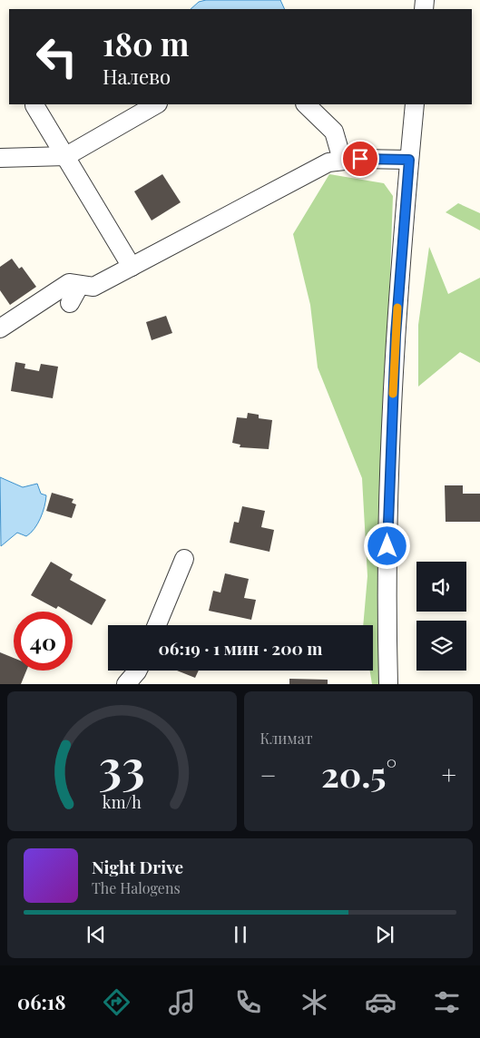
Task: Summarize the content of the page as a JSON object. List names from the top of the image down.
{
  "page": {
    "turn": ["180 m", "Налево"],
    "limit": "40",
    "trip": "06:19 · 1 мин · 200 m",
    "tile": "Климат",
    "heat": ["−", "20.5°", "+"],
    "song": ["Night Drive", "The Halogens"],
    "tabs": "06:18",
    "gauge": ["33", "km/h"]
  }
}
